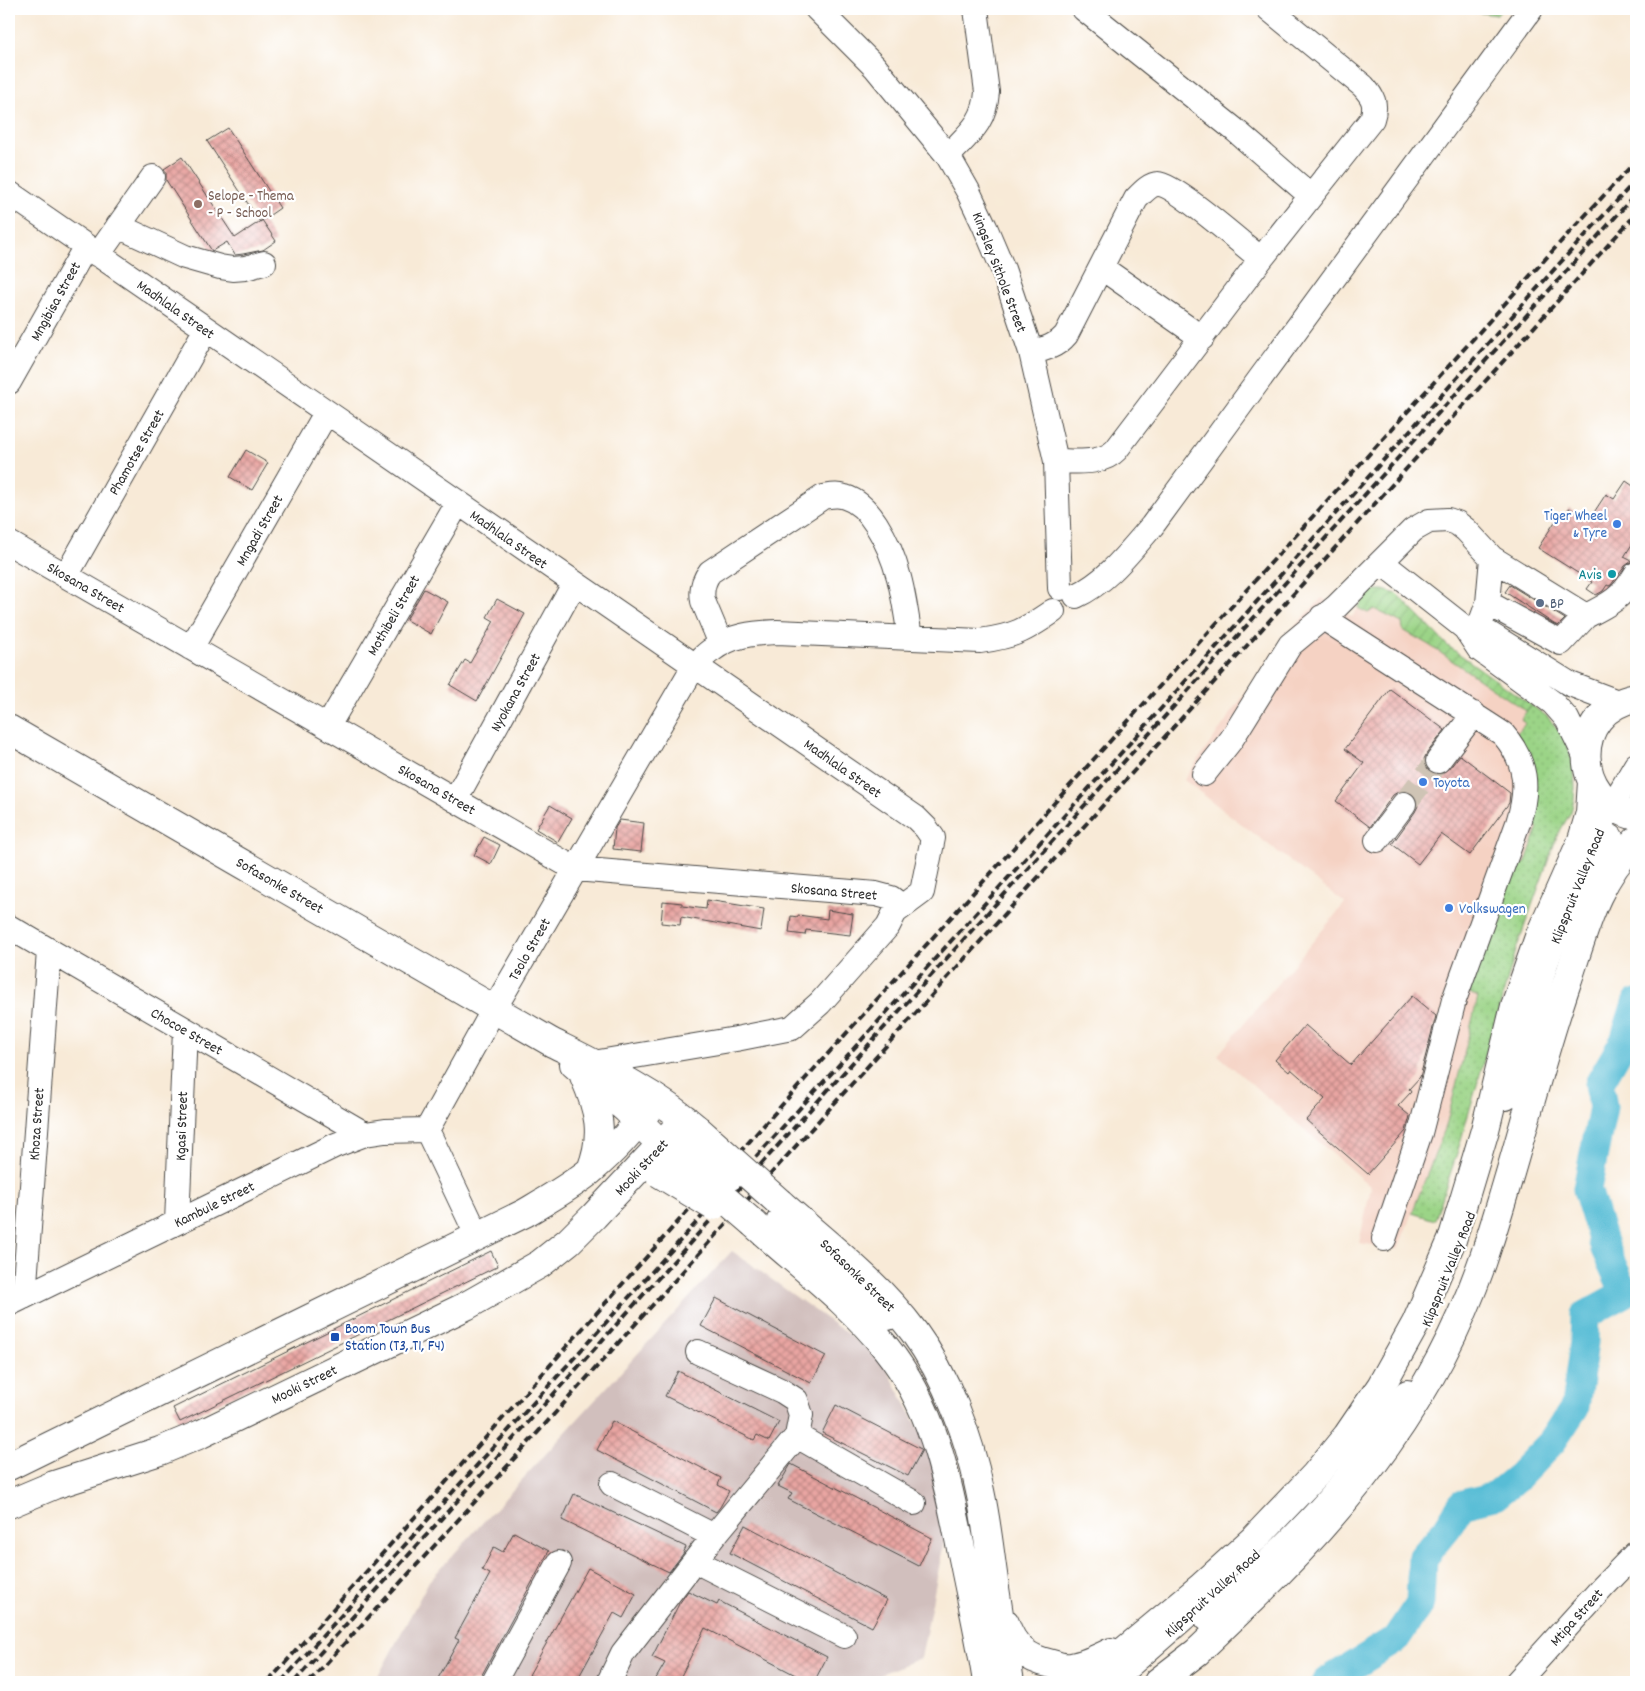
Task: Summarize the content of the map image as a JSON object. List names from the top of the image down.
{
  "streets": {
    "main road": ["Sofasonke Street", "Klipspruit Valley Road", "Mooki Street"],
    "street": [
      "Kingsley Sithole Street",
      "Mngibisa Street",
      "Madhlala Street",
      "Phamotse Street",
      "Mngadi Street",
      "Skosana Street",
      "Mothibeli Street",
      "Nyokana Street",
      "Tsolo Street",
      "Chocoe Street",
      "Khoza Street",
      "Kgasi Street",
      "Kambule Street",
      "Mtipa Street"
    ]
  },
  "crossings": [
    ["Kingsley Sithole Street", "Tsolo Street"],
    ["Mngibisa Street", "Madhlala Street"],
    ["Madhlala Street", "Phamotse Street"],
    ["Madhlala Street", "Mngadi Street"],
    ["Madhlala Street", "Skosana Street"],
    ["Madhlala Street", "Mothibeli Street"],
    ["Madhlala Street", "Nyokana Street"],
    ["Madhlala Street", "Tsolo Street"],
    ["Phamotse Street", "Skosana Street"],
    ["Mngadi Street", "Skosana Street"],
    ["Skosana Street", "Mothibeli Street"],
    ["Skosana Street", "Nyokana Street"],
    ["Skosana Street", "Tsolo Street"],
    ["Sofasonke Street", "Tsolo Street"],
    ["Sofasonke Street", "Mooki Street"],
    ["Tsolo Street", "Kambule Street"],
    ["Chocoe Street", "Khoza Street"],
    ["Chocoe Street", "Kgasi Street"],
    ["Chocoe Street", "Kambule Street"],
    ["Khoza Street", "Kambule Street"],
    ["Kgasi Street", "Kambule Street"]
  ],
  "places": {
    "other": [
      "Selope - Thema - P - School",
      "Tiger Wheel & Tyre",
      "Avis",
      "BP",
      "Toyota",
      "Volkswagen"
    ],
    "transit": ["Boom Town Bus Station (T3, T1, F4)"]
  }
}
